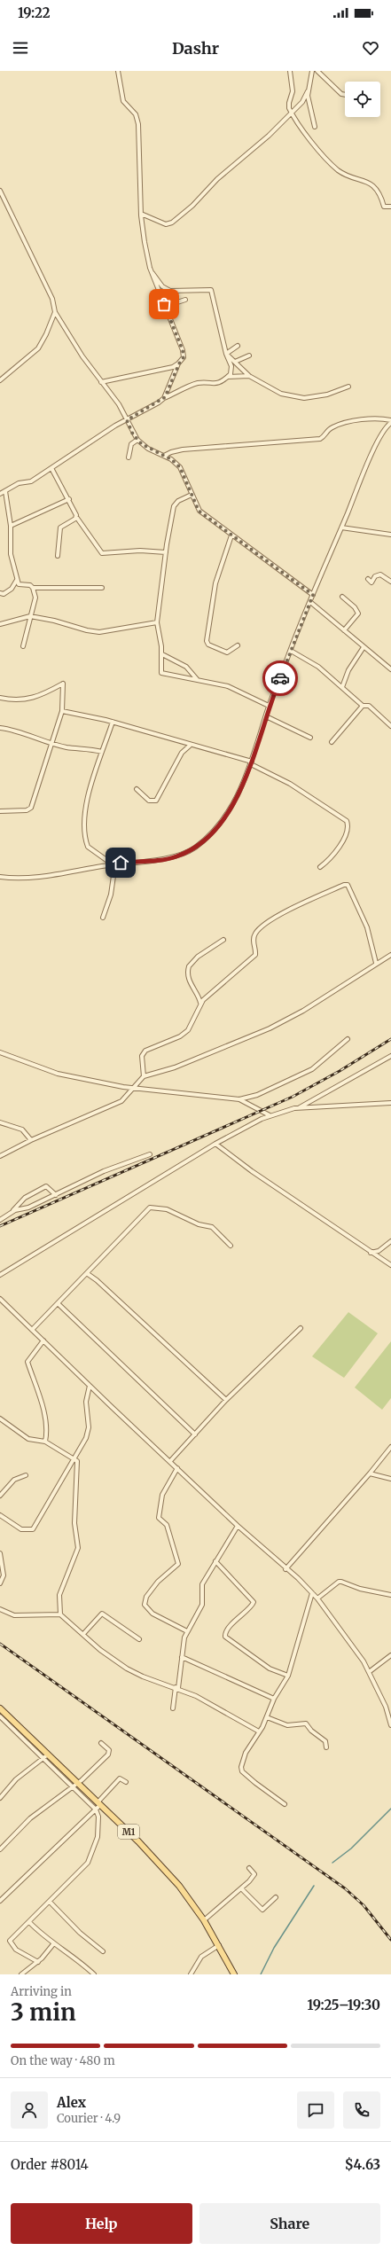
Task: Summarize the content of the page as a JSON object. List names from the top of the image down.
{
  "streets": {
    "main road": ["M1"]
  },
  "page": {
    "status": "19:22",
    "header": "Dashr",
    "heading": ["3 min", "Arriving in", "19:25–19:30"],
    "panel": [
      "Alex",
      "Courier · 4.9",
      "Order #8014",
      "$4.63"
    ],
    "bar": "On the way · 480 m",
    "buttons": ["Help", "Share"]
  }
}
